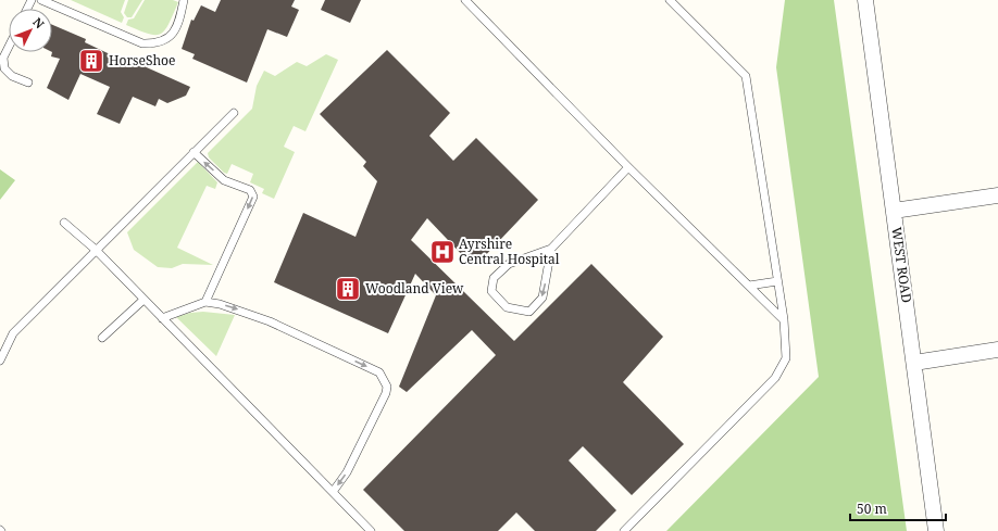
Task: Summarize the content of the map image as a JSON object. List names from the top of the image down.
{
  "streets": {
    "street": ["WEST ROAD"]
  },
  "places": {
    "building": ["HorseShoe", "Woodland View"],
    "hospital": ["Ayrshire Central Hospital"]
  },
  "scale_bar": "50 m",
  "north": "top right"
}
